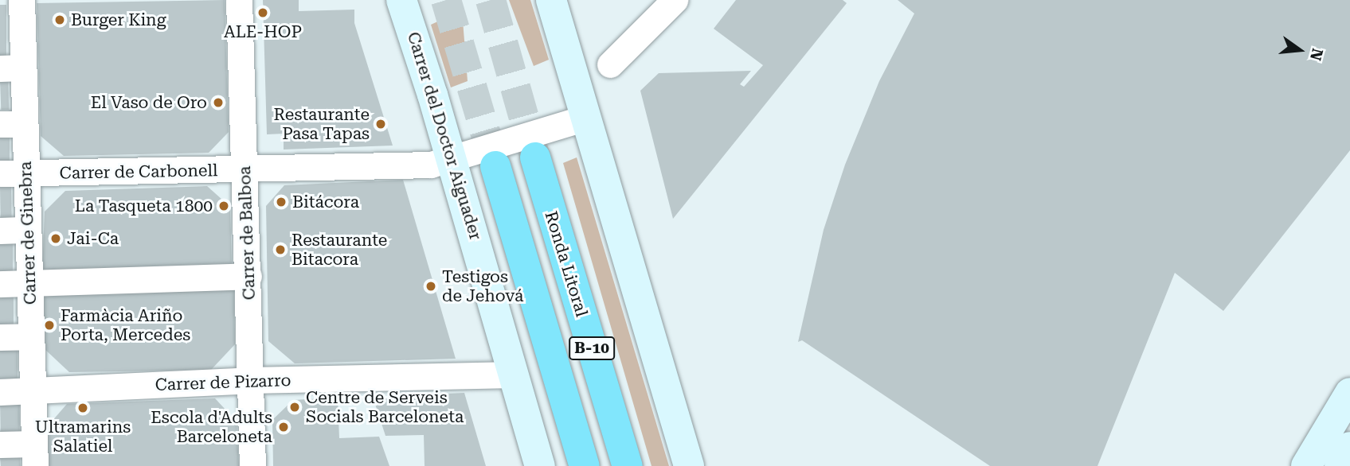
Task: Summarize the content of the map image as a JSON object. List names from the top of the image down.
{
  "streets": {
    "highway": ["Ronda Litoral", "B-10"],
    "main road": ["Carrer del Doctor Aiguader"],
    "street": [
      "Carrer de Carbonell",
      "Carrer de Ginebra",
      "Carrer de Balboa",
      "Carrer de Pizarro"
    ]
  },
  "crossings": [
    ["Carrer del Doctor Aiguader", "Carrer de Carbonell"],
    ["Carrer del Doctor Aiguader", "Carrer de Pizarro"],
    ["Carrer de Carbonell", "Carrer de Ginebra"],
    ["Carrer de Carbonell", "Carrer de Balboa"],
    ["Carrer de Ginebra", "Carrer de Pizarro"],
    ["Carrer de Balboa", "Carrer de Pizarro"]
  ],
  "places": [
    "ALE-HOP",
    "Burger King",
    "El Vaso de Oro",
    "Restaurante Pasa Tapas",
    "Bitácora",
    "La Tasqueta 1800",
    "Jai-Ca",
    "Restaurante Bitacora",
    "Testigos de Jehová",
    "Farmàcia Ariño Porta, Mercedes",
    "Centre de Serveis Socials Barceloneta",
    "Ultramarins Salatiel",
    "Escola d'Adults Barceloneta"
  ],
  "north": "right"
}
